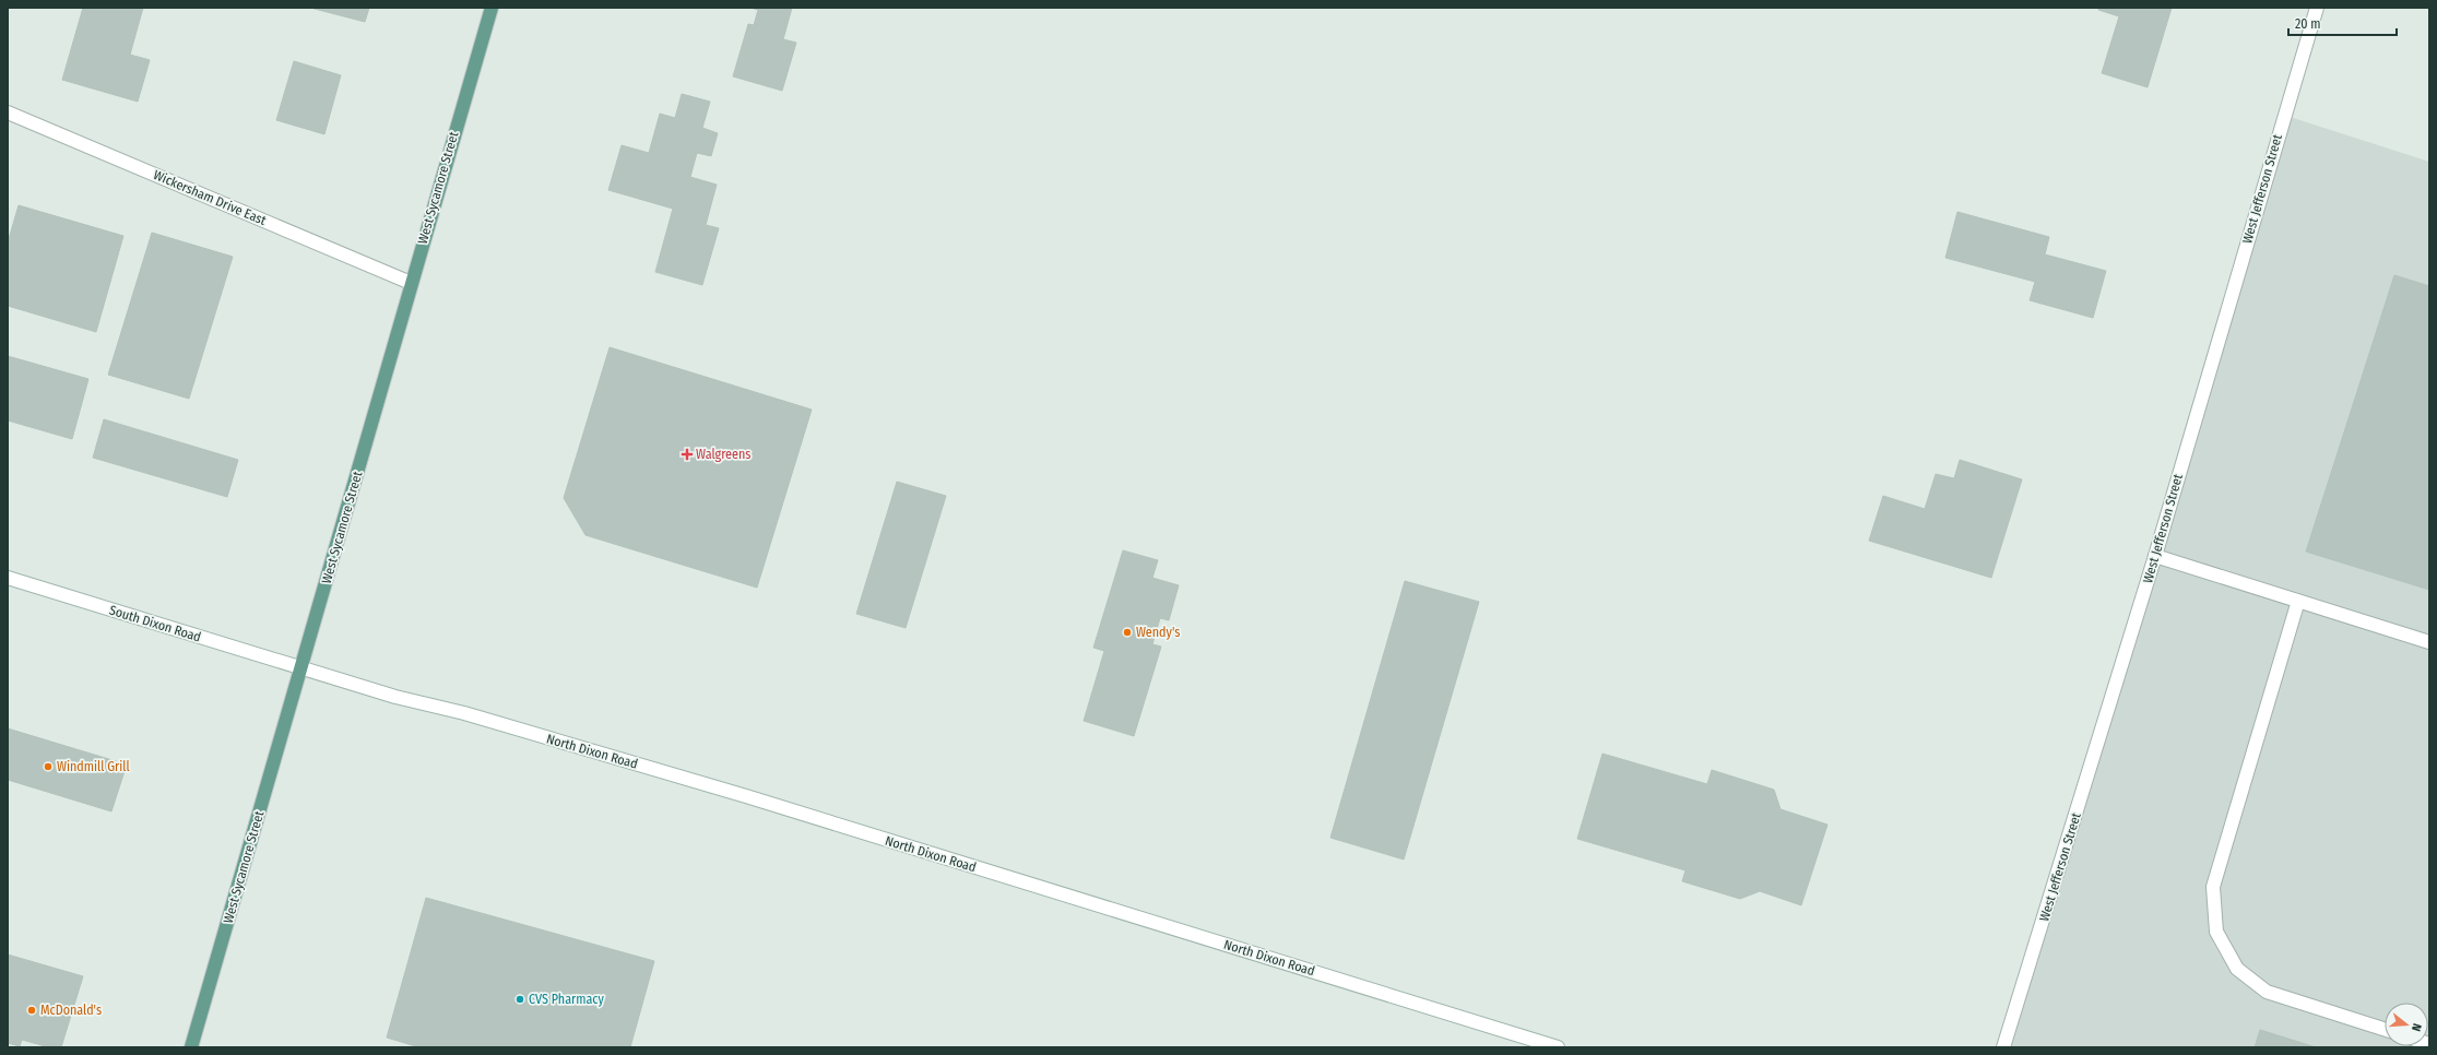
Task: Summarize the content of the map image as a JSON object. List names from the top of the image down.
{
  "streets": {
    "main road": [
      "West Sycamore Street",
      "West Jefferson Street",
      "Wickersham Drive East",
      "South Dixon Road",
      "North Dixon Road"
    ]
  },
  "crossings": [
    ["West Sycamore Street", "Wickersham Drive East"],
    ["West Sycamore Street", "South Dixon Road"],
    ["West Sycamore Street", "North Dixon Road"],
    ["South Dixon Road", "North Dixon Road"]
  ],
  "places": {
    "health": ["Walgreens"],
    "other": [
      "Wendy's",
      "Windmill Grill",
      "CVS Pharmacy",
      "McDonald's"
    ]
  },
  "scale_bar": "20 m",
  "north": "right"
}
